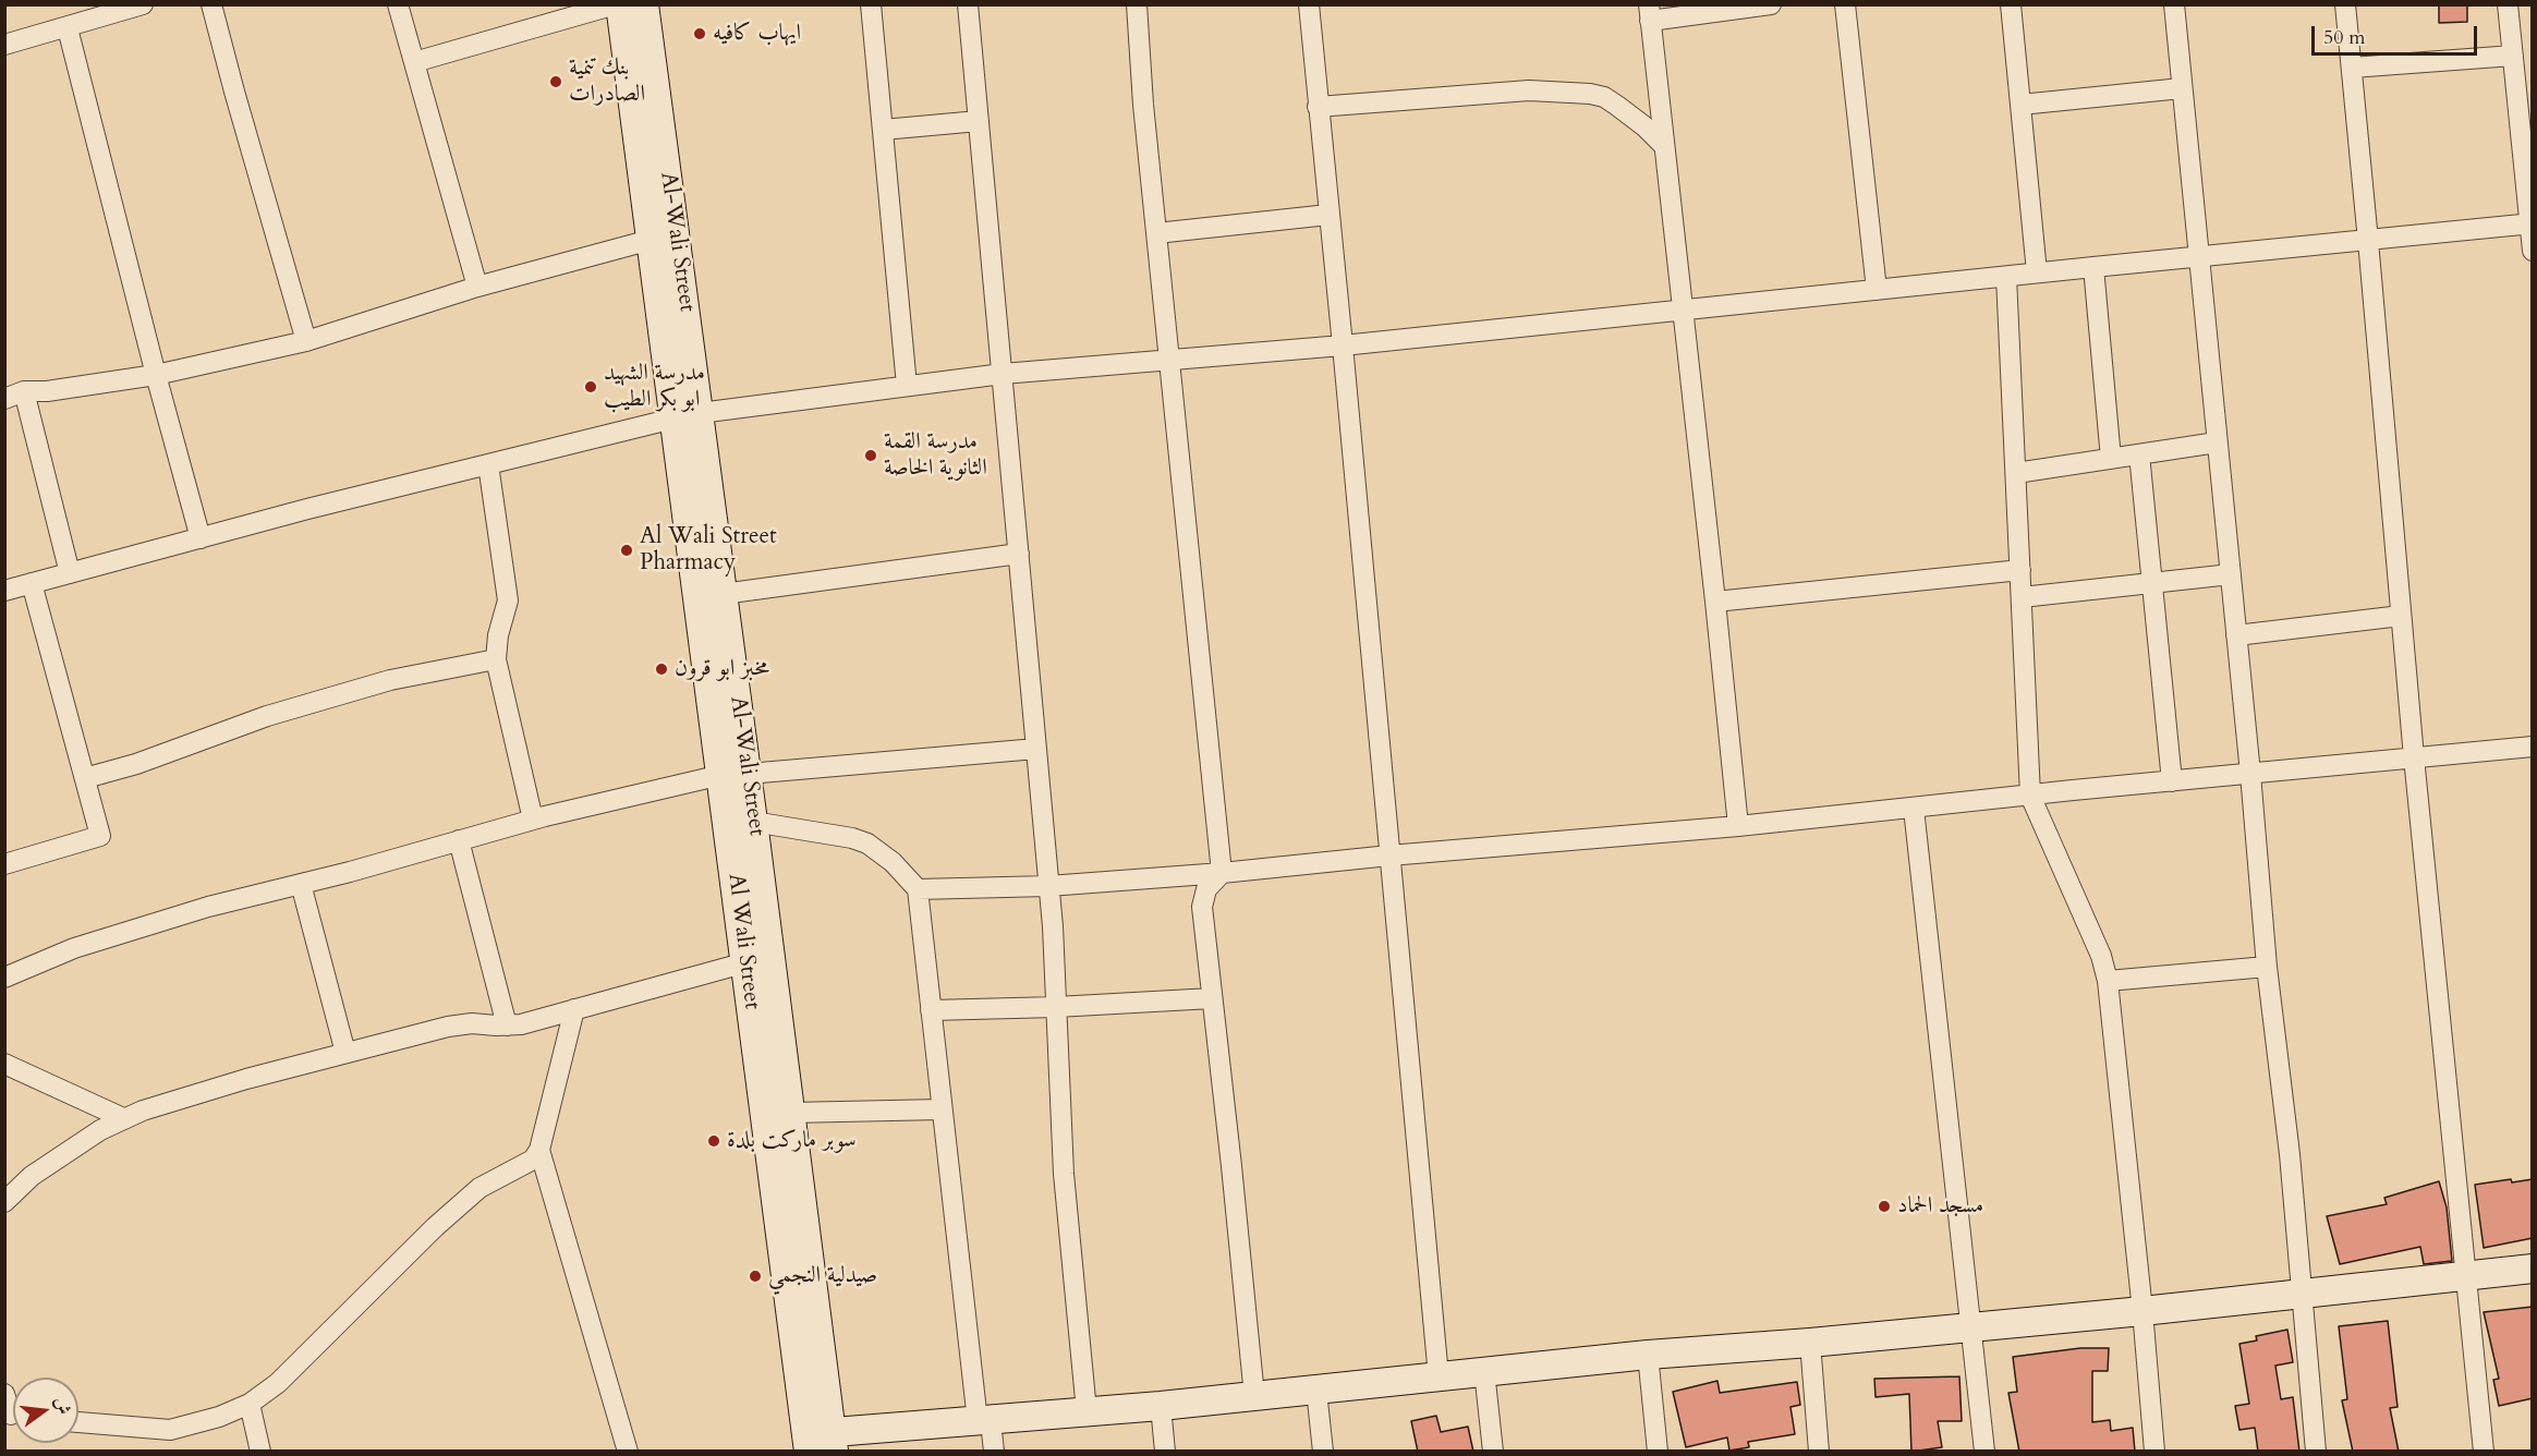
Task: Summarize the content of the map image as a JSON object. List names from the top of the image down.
{
  "streets": {
    "street": ["Al-Wali Street", "Al Wali Street"]
  },
  "crossings": [
    ["Al-Wali Street", "Al Wali Street"]
  ],
  "places": [
    "ايهاب كافيه",
    "بنك تنمية الصادرات",
    "مدرسة الشهيد ابو بكر الطيب",
    "مدرسة القمة الثانوية الخاصة",
    "Al Wali Street Pharmacy",
    "مخبز ابو قرون",
    "سوبر ماركت بلدة",
    "مسجد الحماد",
    "صيدلية النجمي"
  ],
  "scale_bar": "50 m",
  "north": "right"
}
